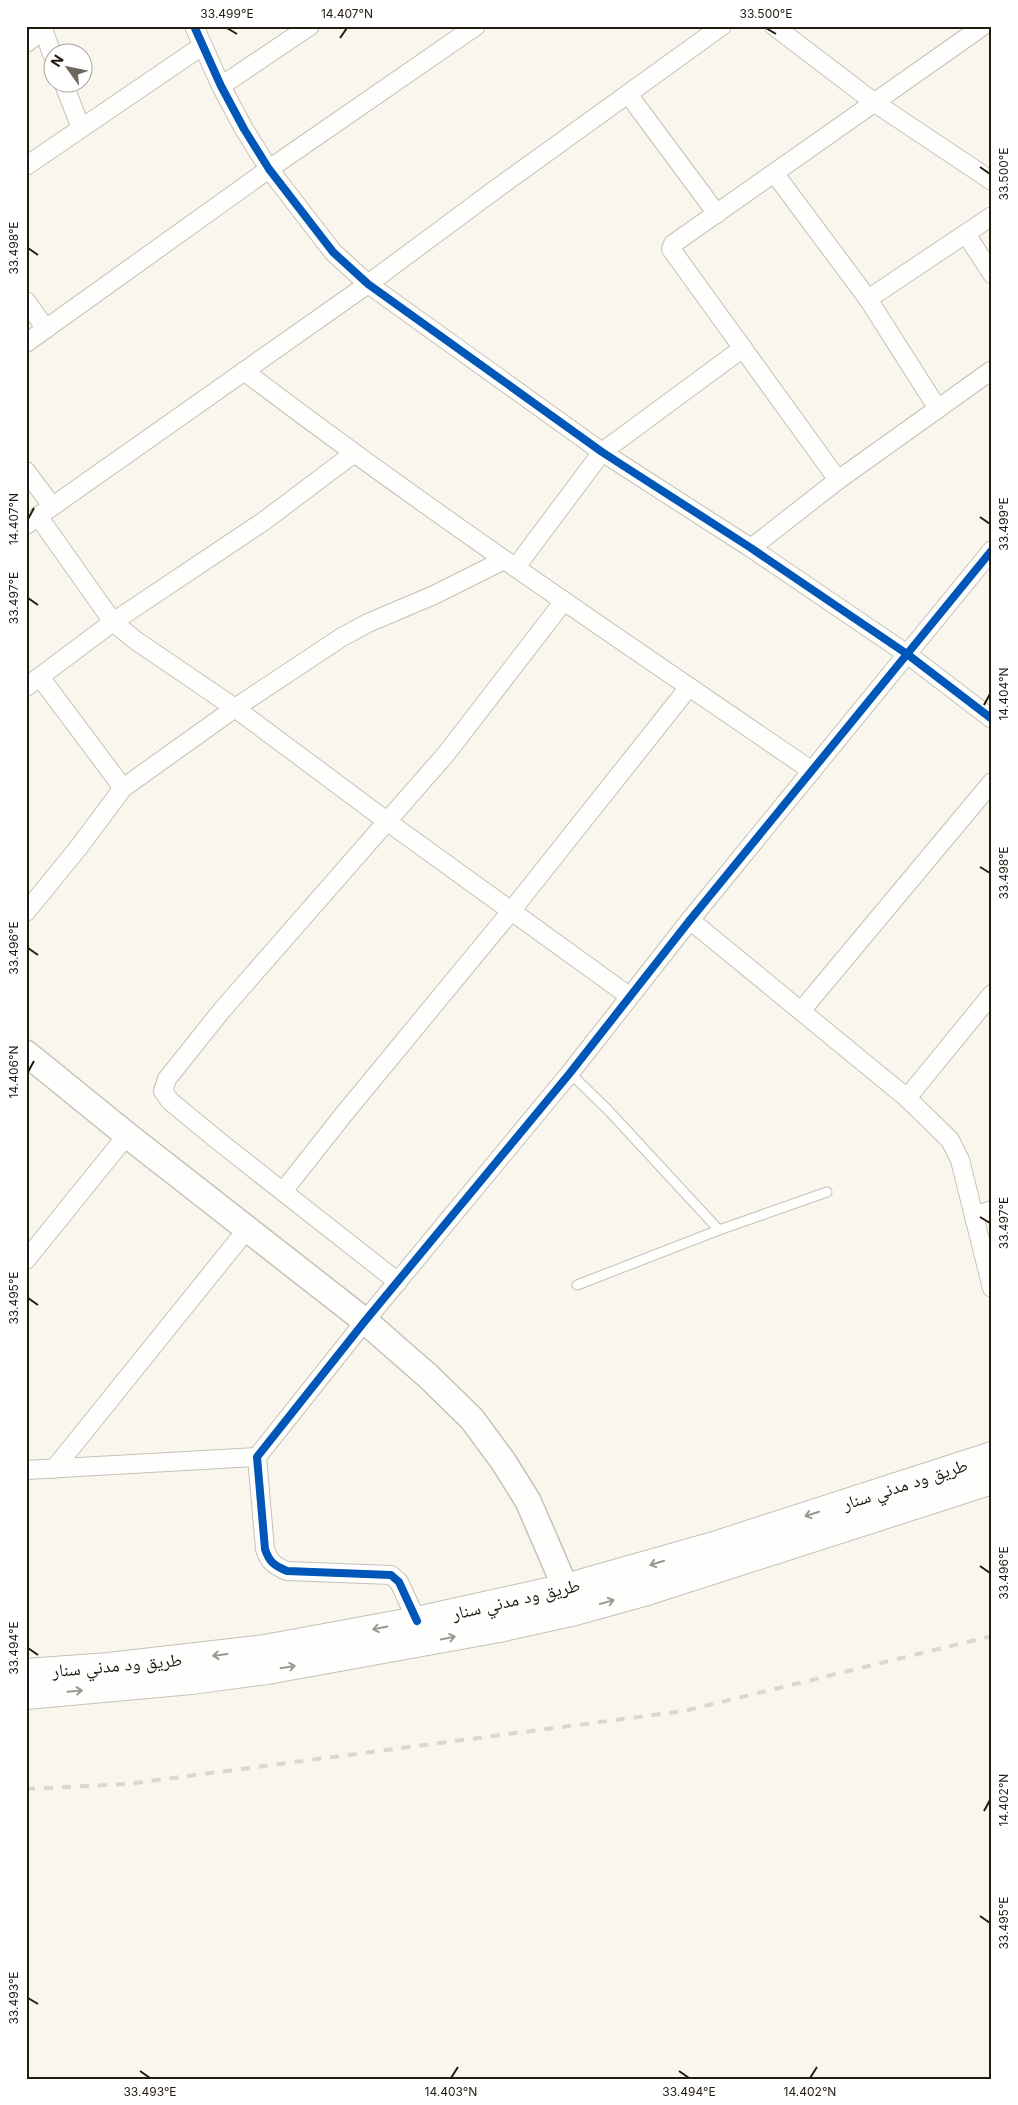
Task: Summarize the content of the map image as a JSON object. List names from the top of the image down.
{
  "streets": {
    "highway": ["طريق ود مدني سنار"]
  },
  "north": "top left",
  "coordinates": [
    "33.499°E",
    "14.407°N",
    "33.500°E",
    "33.498°E",
    "33.497°E",
    "14.404°N",
    "33.496°E",
    "14.406°N",
    "33.495°E",
    "33.494°E",
    "14.402°N",
    "33.493°E",
    "14.403°N"
  ]
}
